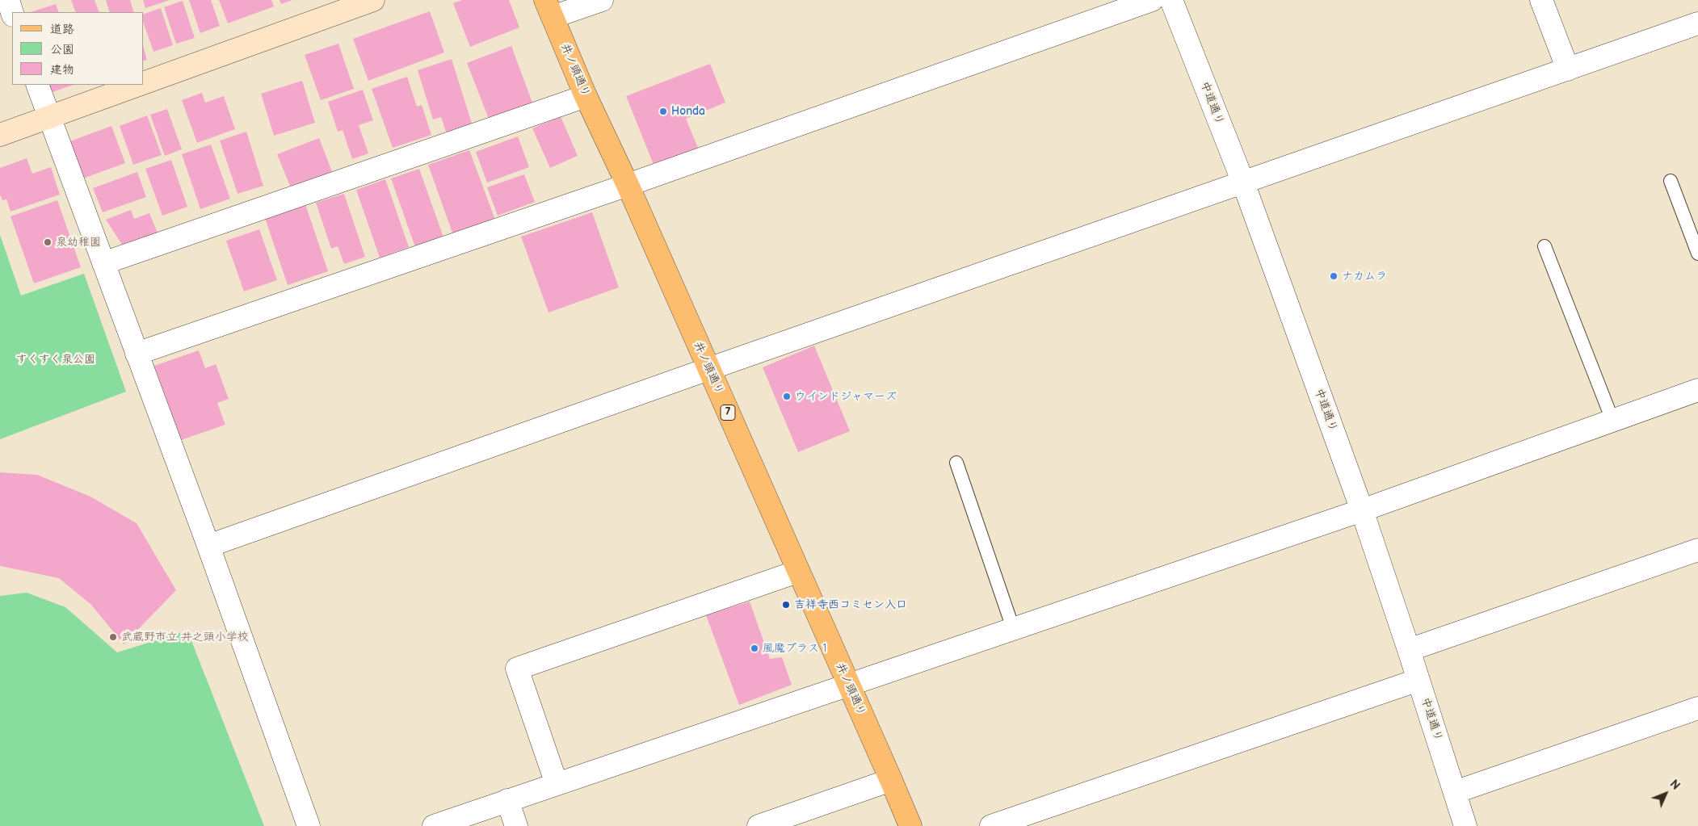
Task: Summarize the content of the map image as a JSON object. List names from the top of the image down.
{
  "streets": {
    "main road": ["井ノ頭通り", "7"],
    "street": ["中道通り"]
  },
  "parks": ["すくすく泉公園"],
  "places": [
    "Honda",
    "泉幼稚園",
    "ナカムラ",
    "ウインドジャマーズ",
    "吉祥寺西コミセン入口",
    "武蔵野市立 井之頭小学校",
    "風魔プラス１"
  ],
  "legend": ["道路", "公園", "建物"],
  "north": "top right"
}
